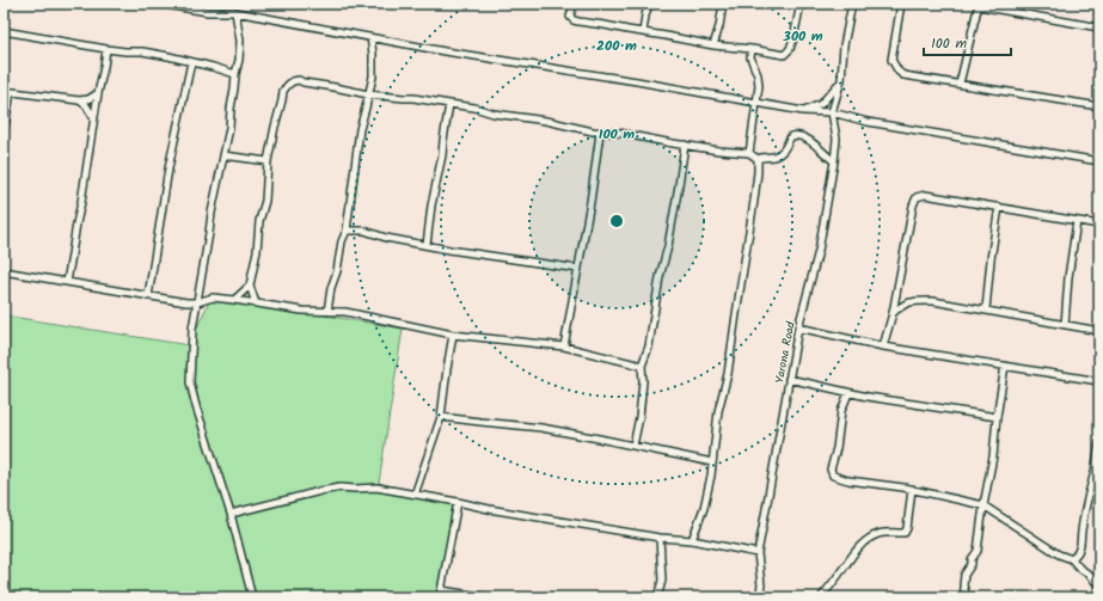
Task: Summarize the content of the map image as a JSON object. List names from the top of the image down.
{
  "streets": {
    "street": ["Yarona Road"]
  },
  "scale_bar": "100 m",
  "rings": ["300 m", "200 m", "100 m"]
}
